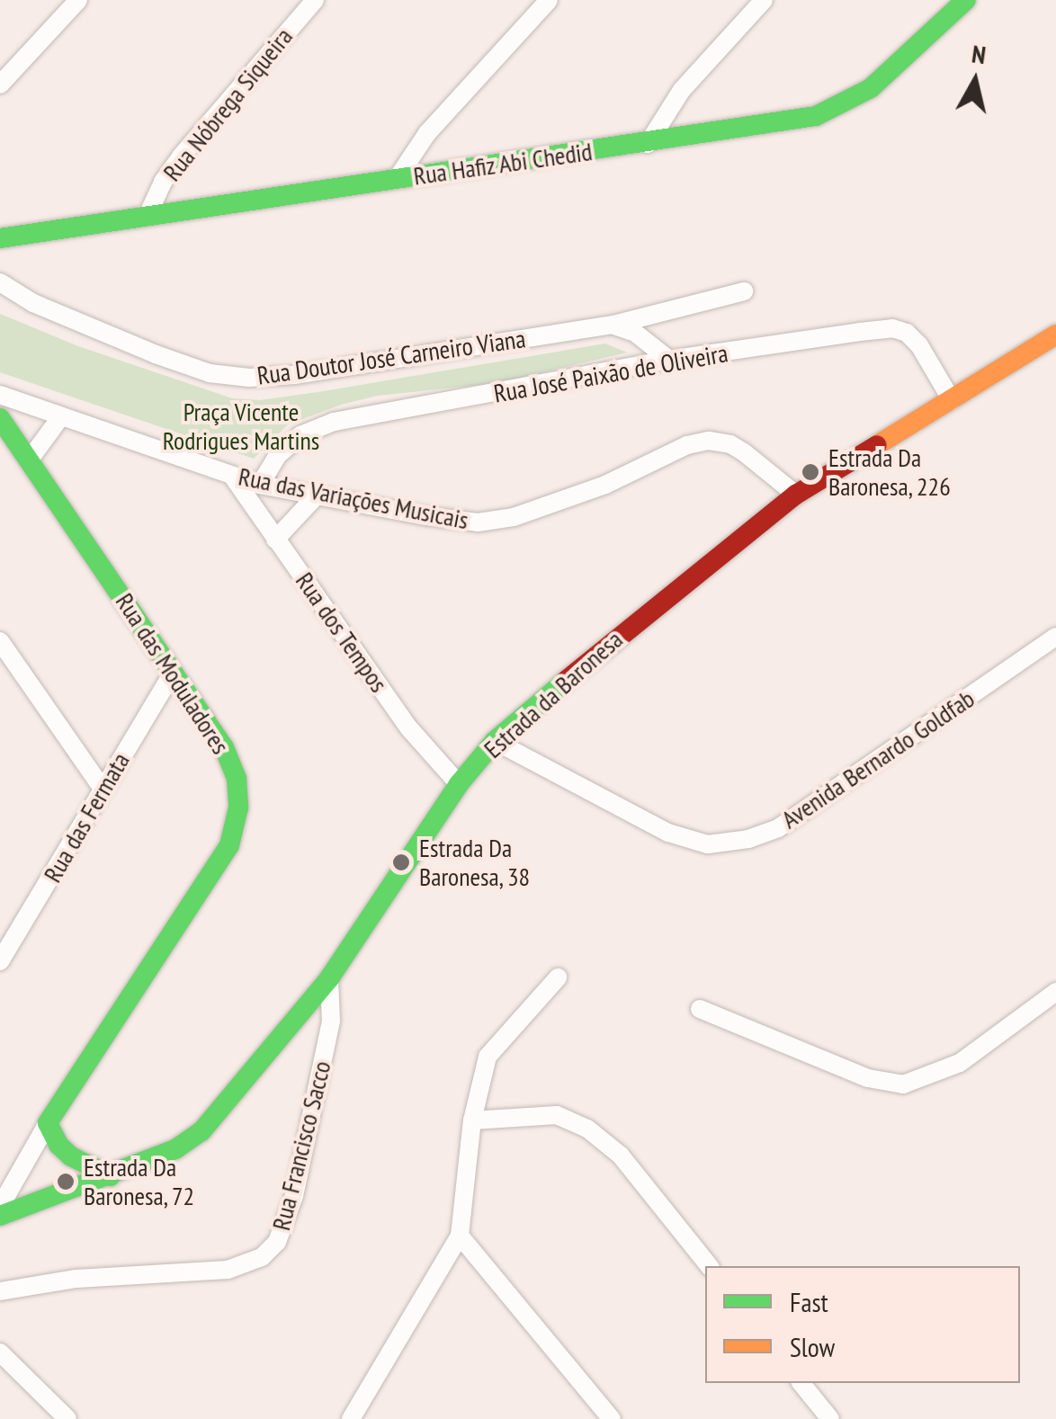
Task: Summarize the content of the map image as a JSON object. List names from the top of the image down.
{
  "streets": {
    "street": [
      "Rua Nóbrega Siqueira",
      "Rua Hafiz Abi Chedid",
      "Rua Doutor José Carneiro Viana",
      "Rua José Paixão de Oliveira",
      "Rua das Variações Musicais",
      "Rua dos Tempos",
      "Rua das Moduladores",
      "Estrada da Baronesa",
      "Avenida Bernardo Goldfab",
      "Rua das Fermata",
      "Rua Francisco Sacco"
    ]
  },
  "crossings": [
    ["Rua Nóbrega Siqueira", "Rua Hafiz Abi Chedid"],
    ["Rua José Paixão de Oliveira", "Rua das Variações Musicais"],
    ["Rua José Paixão de Oliveira", "Estrada da Baronesa"],
    ["Rua das Variações Musicais", "Rua dos Tempos"],
    ["Rua das Variações Musicais", "Estrada da Baronesa"],
    ["Rua dos Tempos", "Estrada da Baronesa"],
    ["Rua das Moduladores", "Rua das Fermata"],
    ["Estrada da Baronesa", "Avenida Bernardo Goldfab"],
    ["Estrada da Baronesa", "Rua Francisco Sacco"]
  ],
  "parks": ["Praça Vicente Rodrigues Martins"],
  "places": ["Estrada Da Baronesa, 226", "Estrada Da Baronesa, 38", "Estrada Da Baronesa, 72"],
  "legend": ["Fast", "Slow"],
  "north": "top"
}
